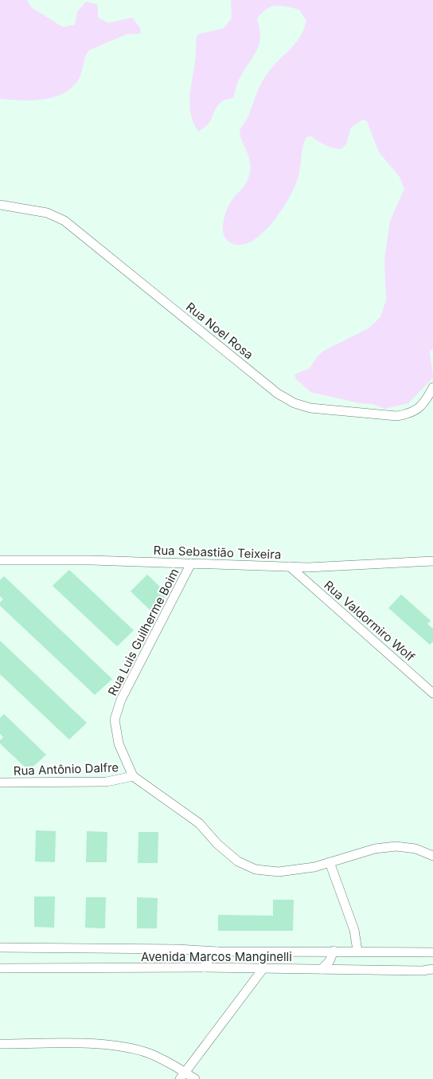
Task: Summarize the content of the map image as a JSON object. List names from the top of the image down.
{
  "streets": {
    "street": [
      "Rua Noel Rosa",
      "Rua Sebastião Teixeira",
      "Rua Valdormiro Wolf",
      "Rua Luis Guilherme Boim",
      "Rua Antônio Dalfre",
      "Avenida Marcos Manginelli"
    ]
  },
  "crossings": [
    ["Rua Sebastião Teixeira", "Rua Valdormiro Wolf"],
    ["Rua Sebastião Teixeira", "Rua Luis Guilherme Boim"],
    ["Rua Luis Guilherme Boim", "Rua Antônio Dalfre"]
  ]
}
